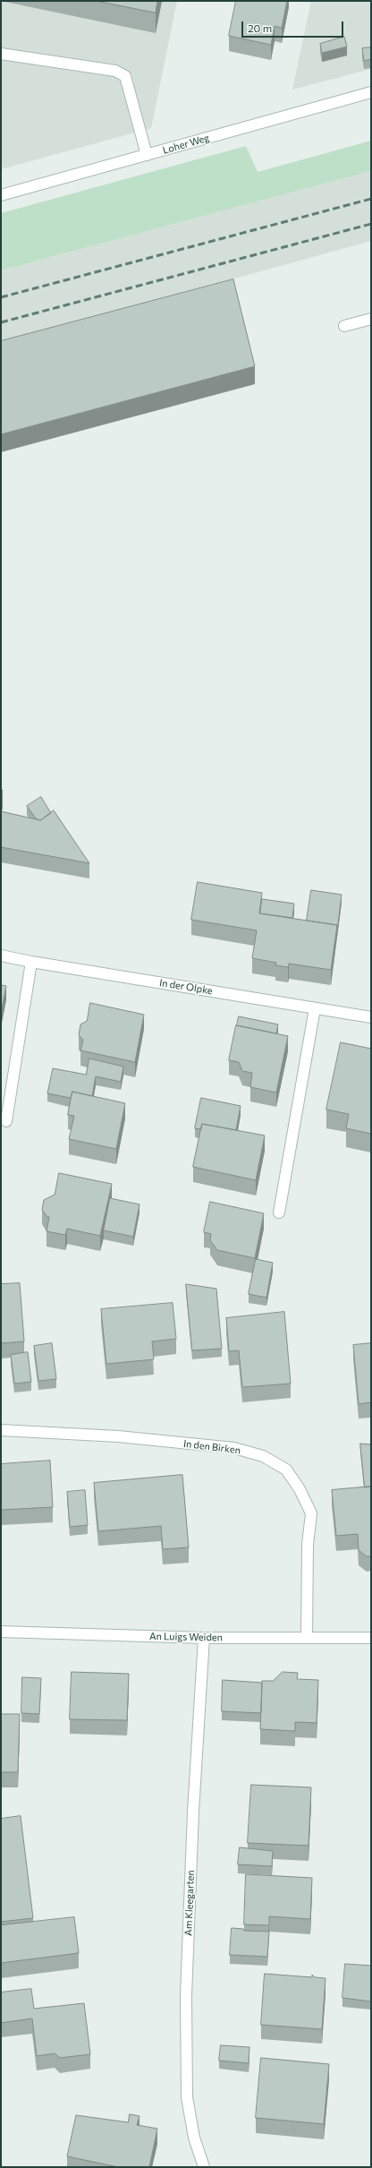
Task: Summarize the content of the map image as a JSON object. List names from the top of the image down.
{
  "streets": {
    "street": [
      "Loher Weg",
      "In der Olpke",
      "In den Birken",
      "An Luigs Weiden",
      "Am Kleegarten"
    ]
  },
  "crossings": [
    ["In den Birken", "An Luigs Weiden"],
    ["An Luigs Weiden", "Am Kleegarten"]
  ],
  "scale_bar": "20 m"
}
